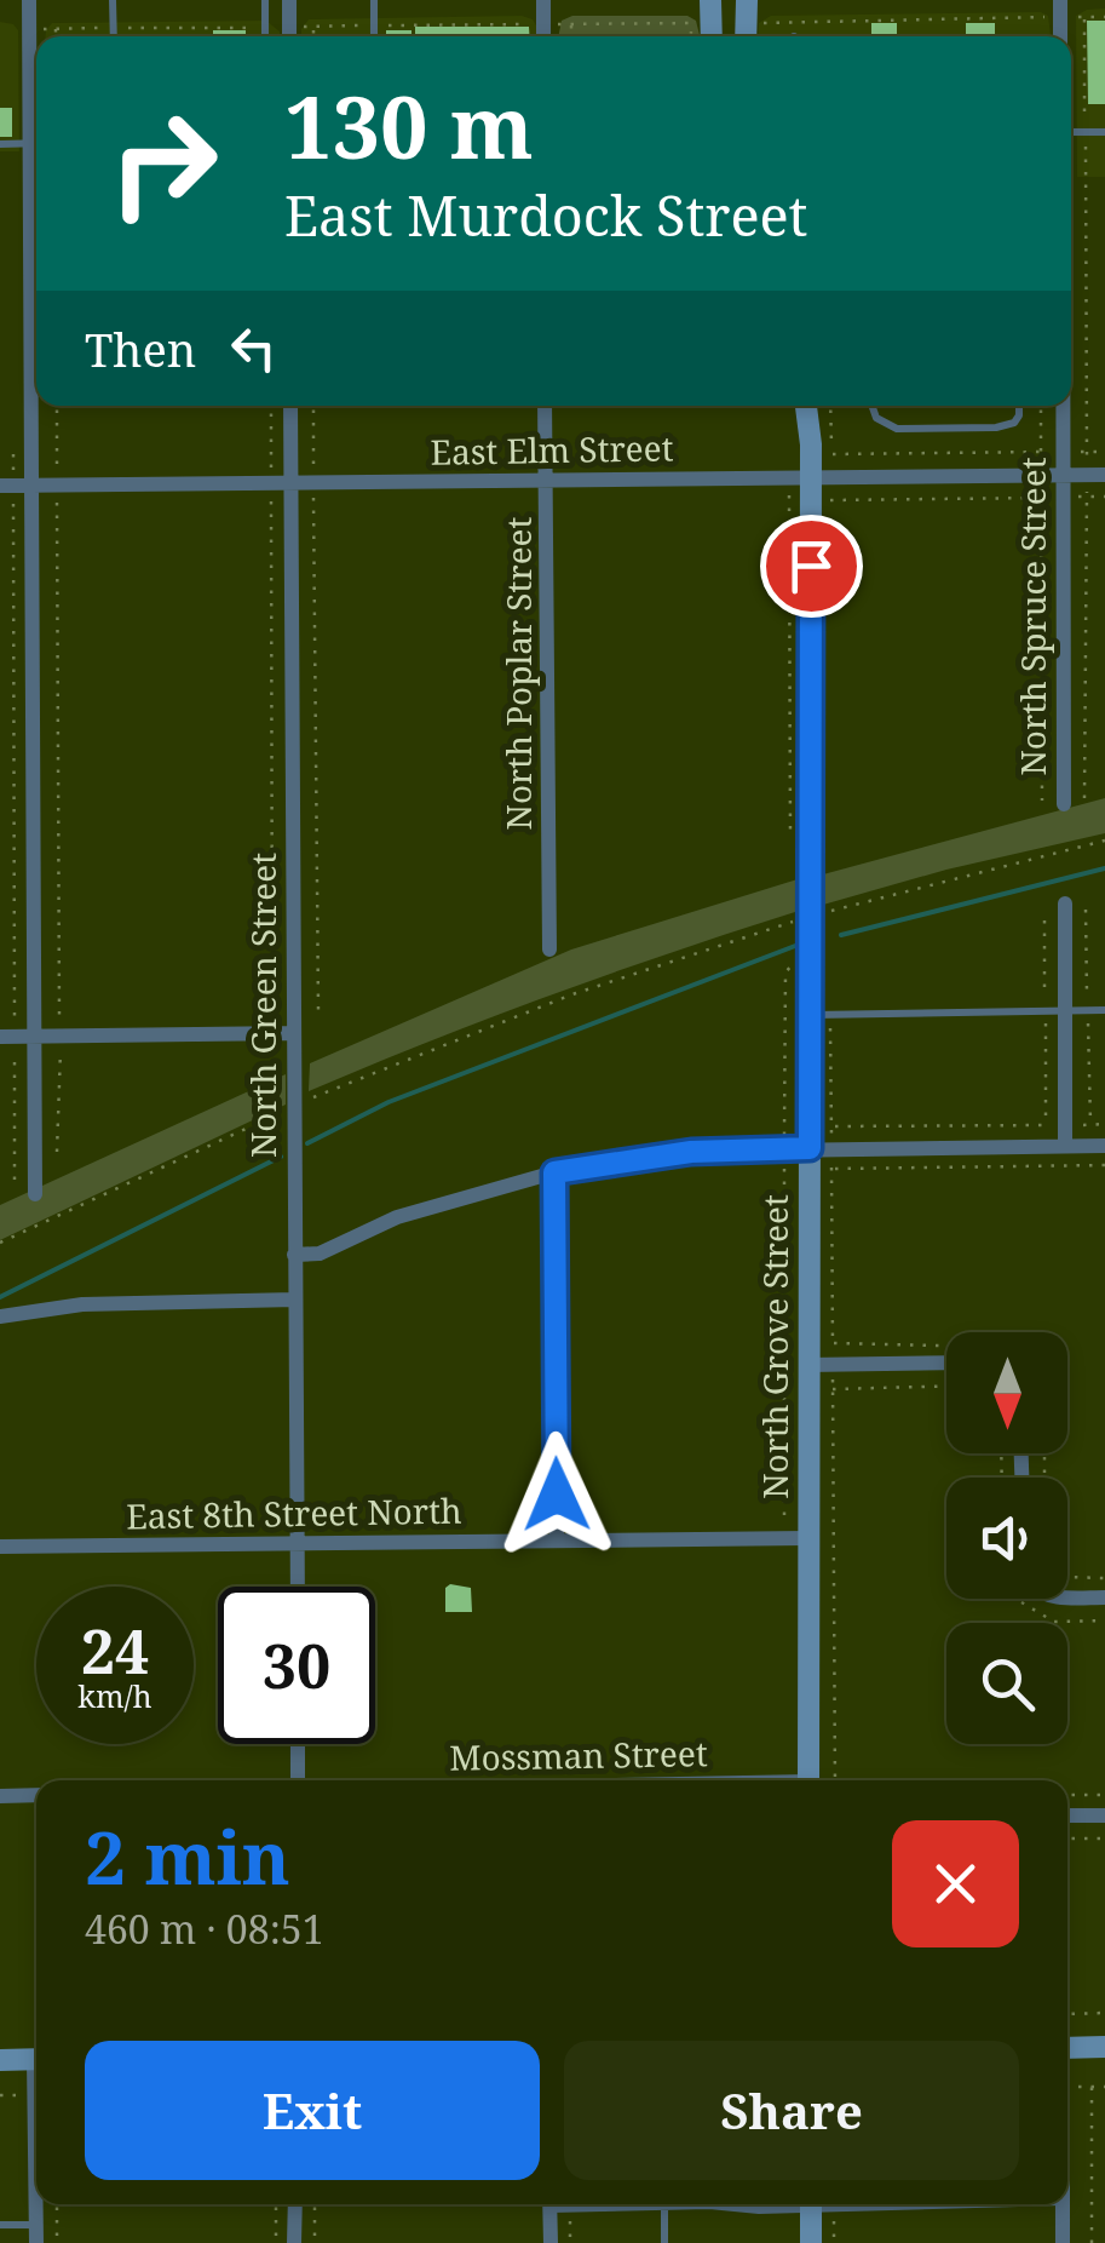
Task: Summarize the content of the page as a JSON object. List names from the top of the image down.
{
  "streets": {
    "street": [
      "East Elm Street",
      "North Spruce Street",
      "North Poplar Street",
      "North Green Street",
      "North Grove Street",
      "East 8th Street North"
    ]
  },
  "crossings": [
    ["East Elm Street", "North Spruce Street"],
    ["East Elm Street", "North Poplar Street"],
    ["East Elm Street", "North Green Street"],
    ["East Elm Street", "North Grove Street"],
    ["North Green Street", "East 8th Street North"],
    ["North Grove Street", "East 8th Street North"]
  ],
  "north": "bottom",
  "page": {
    "turn": ["130 m", "East Murdock Street"],
    "then": "Then",
    "speed": "24 km/h",
    "limit": "30",
    "heading": ["2 min", "460 m · 08:51"],
    "buttons": ["Exit", "Share"]
  }
}
